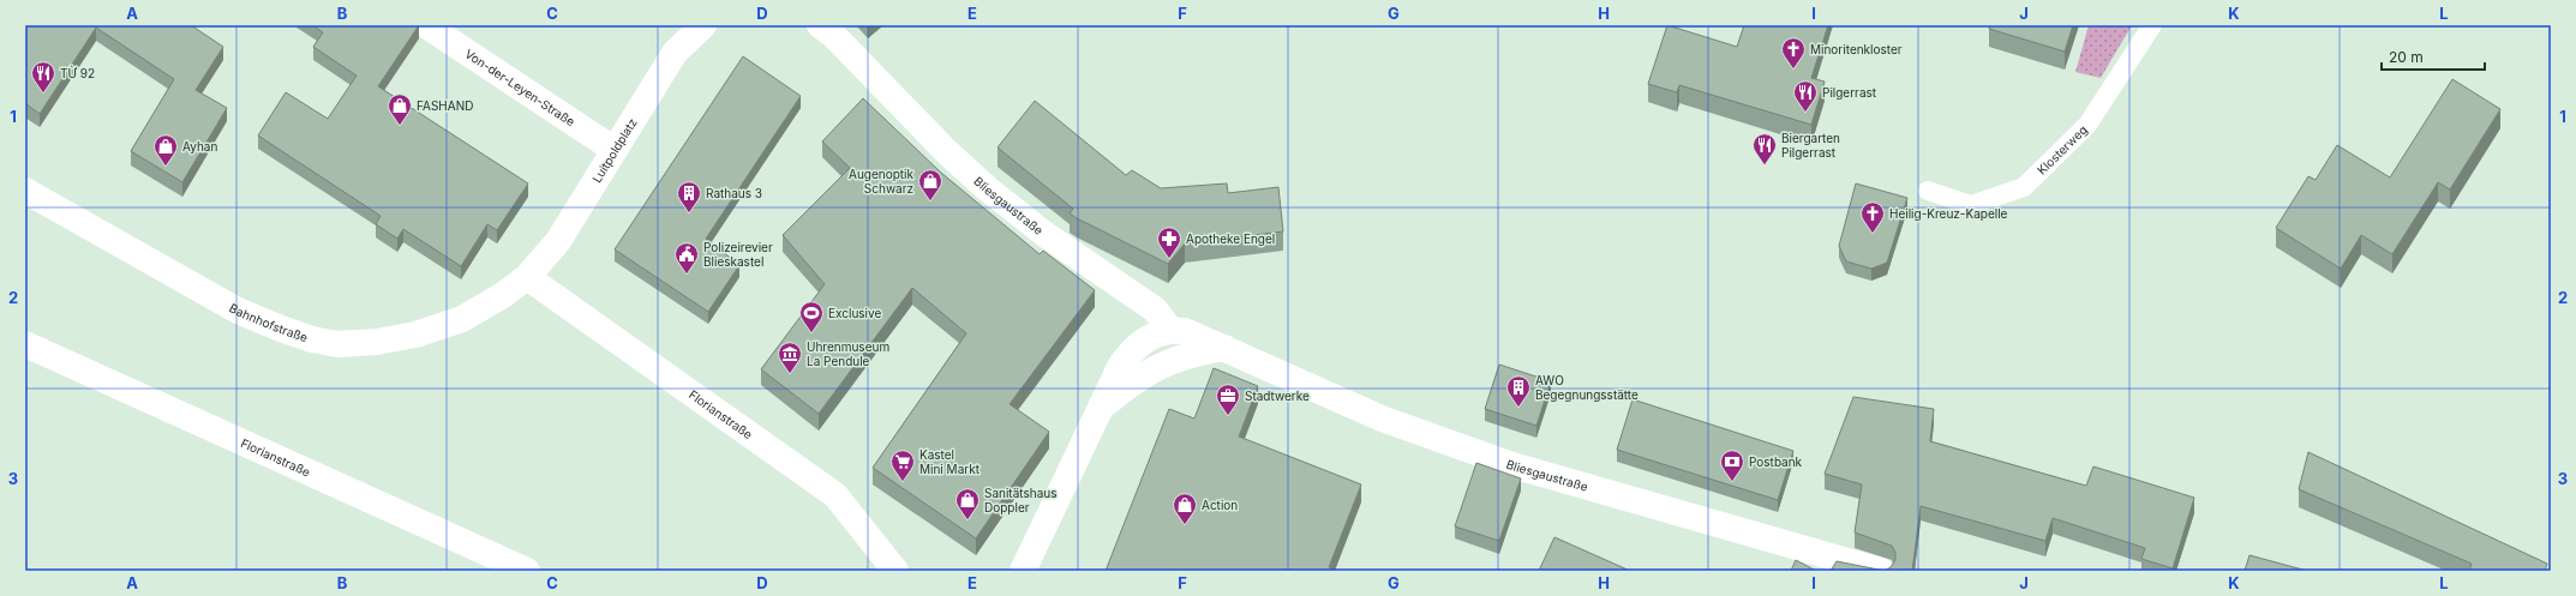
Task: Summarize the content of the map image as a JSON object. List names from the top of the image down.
{
  "streets": {
    "street": [
      "Von-der-Leyen-Straße",
      "Luitpoldplatz",
      "Bliesgaustraße",
      "Bahnhofstraße",
      "Florianstraße"
    ],
    "lane": ["Klosterweg"]
  },
  "crossings": [
    ["Von-der-Leyen-Straße", "Luitpoldplatz"],
    ["Luitpoldplatz", "Bahnhofstraße"],
    ["Luitpoldplatz", "Florianstraße"],
    ["Bahnhofstraße", "Florianstraße"]
  ],
  "places": {
    "church": ["Minoritenkloster", "Heilig-Kreuz-Kapelle"],
    "restaurant": ["TỪ 92", "Pilgerrast", "Biergarten Pilgerrast"],
    "shop": [
      "FASHAND",
      "Ayhan",
      "Augenoptik Schwarz",
      "Sanitätshaus Doppler",
      "Action"
    ],
    "building": ["Rathaus 3", "AWO Begegnungsstätte"],
    "pharmacy": ["Apotheke Engel"],
    "public building": ["Polizeirevier Blieskastel"],
    "sports": ["Exclusive"],
    "museum": ["Uhrenmuseum La Pendule"],
    "office": ["Stadtwerke"],
    "supermarket": ["Kastel Mini Markt"],
    "bank": ["Postbank"]
  },
  "scale_bar": "20 m",
  "grid": {
    "columns": [
      "A",
      "B",
      "C",
      "D",
      "E",
      "F",
      "G",
      "H",
      "I",
      "J",
      "K",
      "L"
    ],
    "rows": ["1", "2", "3"]
  }
}
